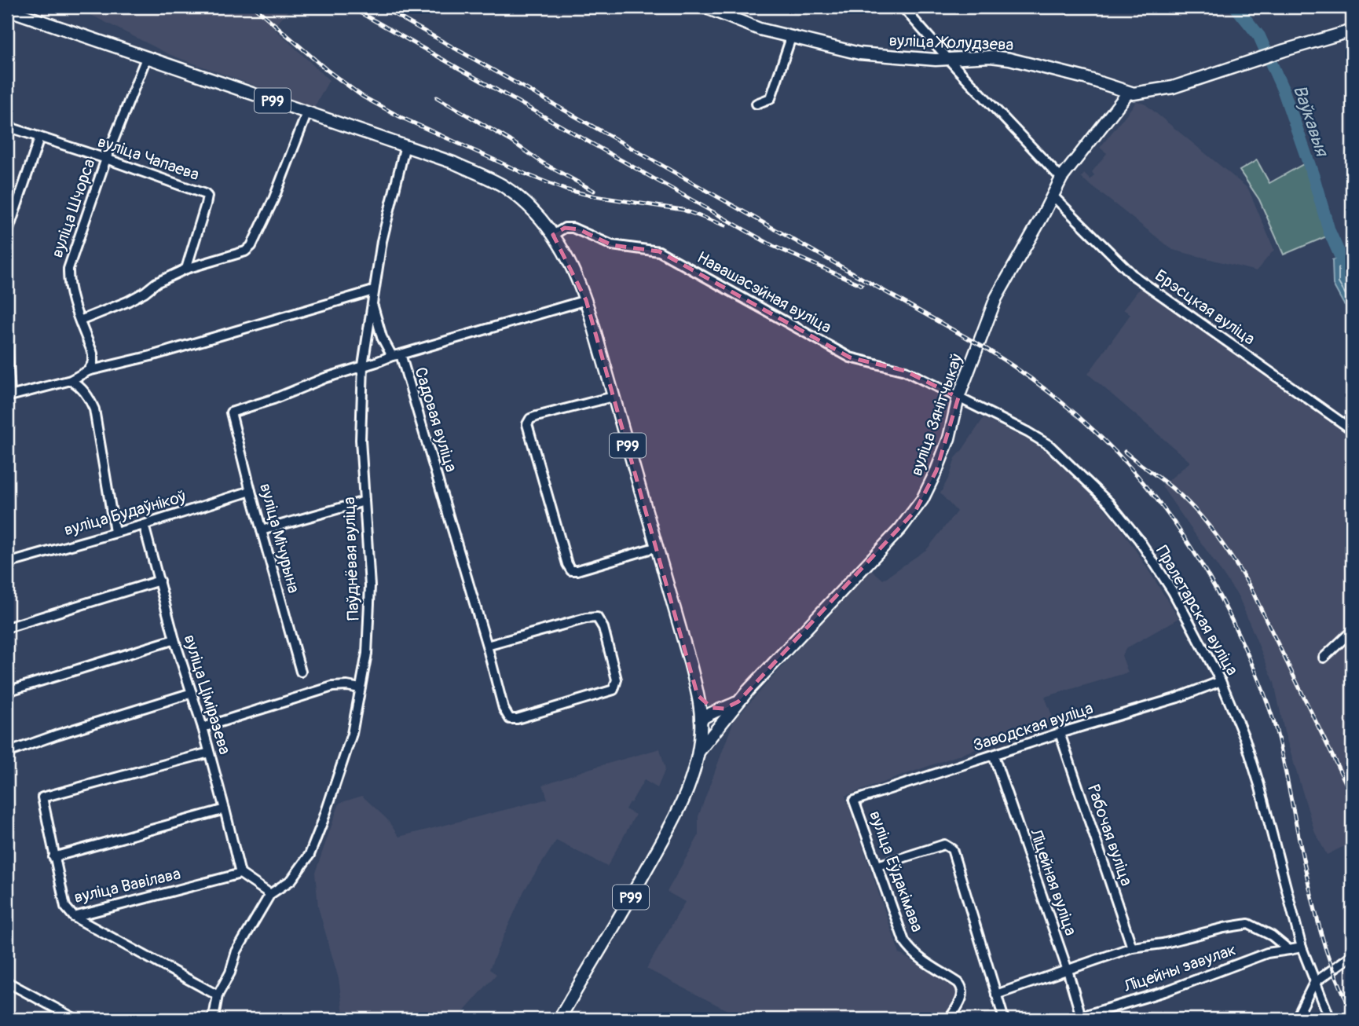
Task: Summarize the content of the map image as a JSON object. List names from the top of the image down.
{
  "streets": {
    "main road": ["вуліца Жолудзева", "Р99", "вуліца Зянітчыкаў"],
    "street": [
      "вуліца Чапаева",
      "вуліца Шчорса",
      "Навашасэйная вуліца",
      "Брэсцкая вуліца",
      "Садовая вуліца",
      "вуліца Будаўнікоў",
      "вуліца Мічурына",
      "Паўднёвая вуліца",
      "Пралетарская вуліца",
      "вуліца Ціміразева",
      "Заводская вуліца",
      "Рабочая вуліца",
      "вуліца Еўдакімава",
      "Ліцейная вуліца",
      "вуліца Вавілава",
      "Ліцейны завулак"
    ]
  },
  "crossings": [
    ["вуліца Жолудзева", "вуліца Зянітчыкаў"],
    ["Р99", "вуліца Шчорса"],
    ["Р99", "Навашасэйная вуліца"],
    ["Р99", "вуліца Зянітчыкаў"],
    ["Р99", "Садовая вуліца"],
    ["Р99", "Паўднёвая вуліца"],
    ["вуліца Чапаева", "вуліца Шчорса"],
    ["Навашасэйная вуліца", "вуліца Зянітчыкаў"],
    ["Навашасэйная вуліца", "Пралетарская вуліца"],
    ["Брэсцкая вуліца", "вуліца Зянітчыкаў"],
    ["вуліца Зянітчыкаў", "Пралетарская вуліца"],
    ["вуліца Будаўнікоў", "вуліца Мічурына"],
    ["вуліца Будаўнікоў", "вуліца Ціміразева"],
    ["вуліца Мічурына", "Паўднёвая вуліца"],
    ["Пралетарская вуліца", "Заводская вуліца"],
    ["Пралетарская вуліца", "Ліцейны завулак"],
    ["вуліца Ціміразева", "вуліца Вавілава"],
    ["Заводская вуліца", "Рабочая вуліца"],
    ["Заводская вуліца", "вуліца Еўдакімава"],
    ["Заводская вуліца", "Ліцейная вуліца"],
    ["Ліцейная вуліца", "Ліцейны завулак"]
  ],
  "water": ["Ваўкавыя"]
}
